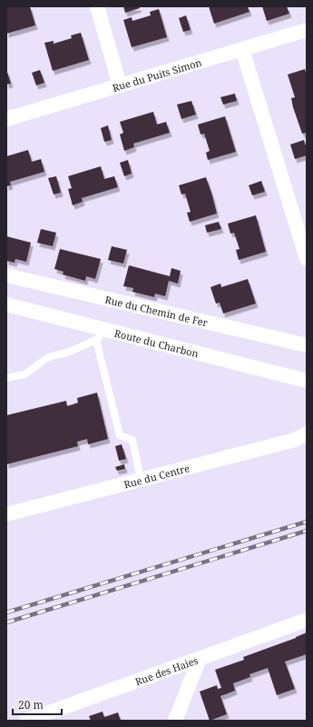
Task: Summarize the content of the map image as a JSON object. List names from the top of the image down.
{
  "streets": {
    "street": [
      "Rue du Puits Simon",
      "Rue du Chemin de Fer",
      "Route du Charbon",
      "Rue du Centre",
      "Rue des Haies"
    ]
  },
  "scale_bar": "20 m"
}
